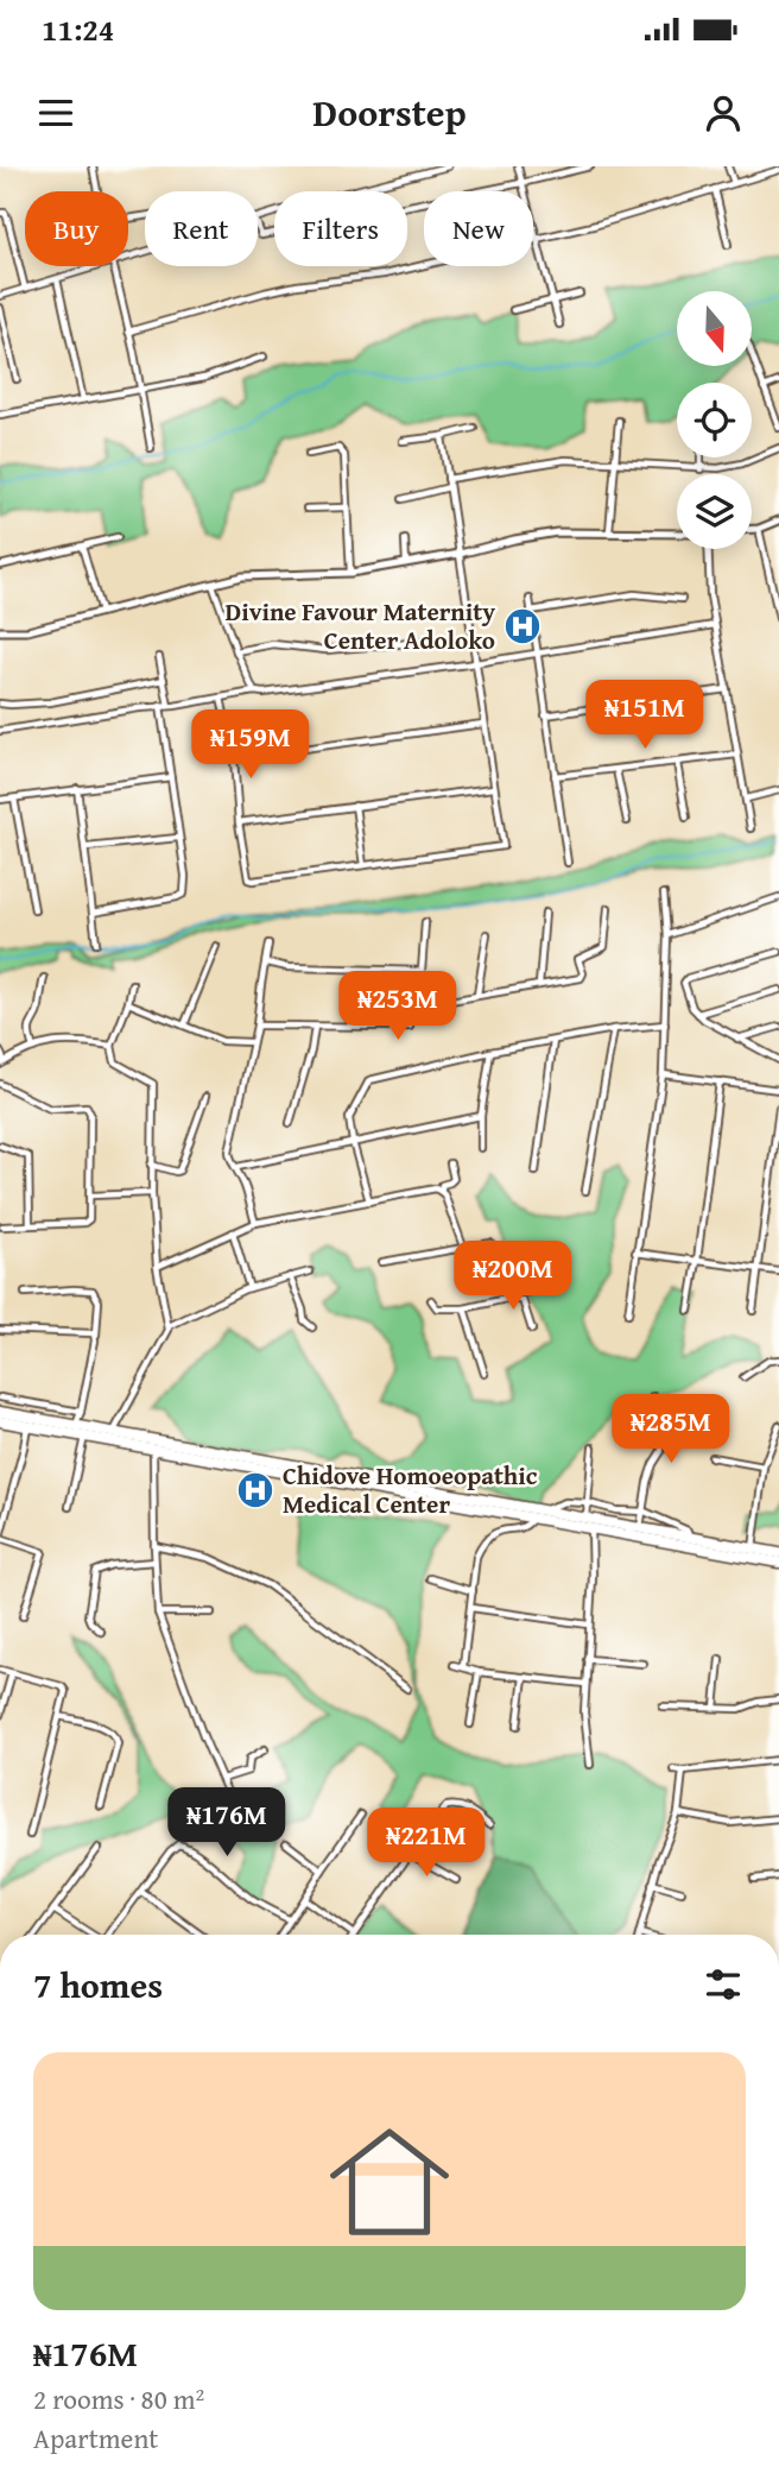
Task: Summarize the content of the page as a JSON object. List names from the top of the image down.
{
  "places": {
    "hospital": ["Divine Favour Maternity Center Adoloko", "Chidove Homoeopathic Medical Center"]
  },
  "north": "bottom",
  "page": {
    "status": "11:24",
    "header": "Doorstep",
    "chip": [
      "Buy",
      "Rent",
      "Filters",
      "New"
    ],
    "price": [
      "₦151M",
      "₦159M",
      "₦253M",
      "₦200M",
      "₦285M",
      "₦176M",
      "₦221M"
    ],
    "heading": "7 homes",
    "list": [
      {
        "name": "₦176M",
        "note": "2 rooms · 80 m² · Apartment"
      }
    ]
  }
}
